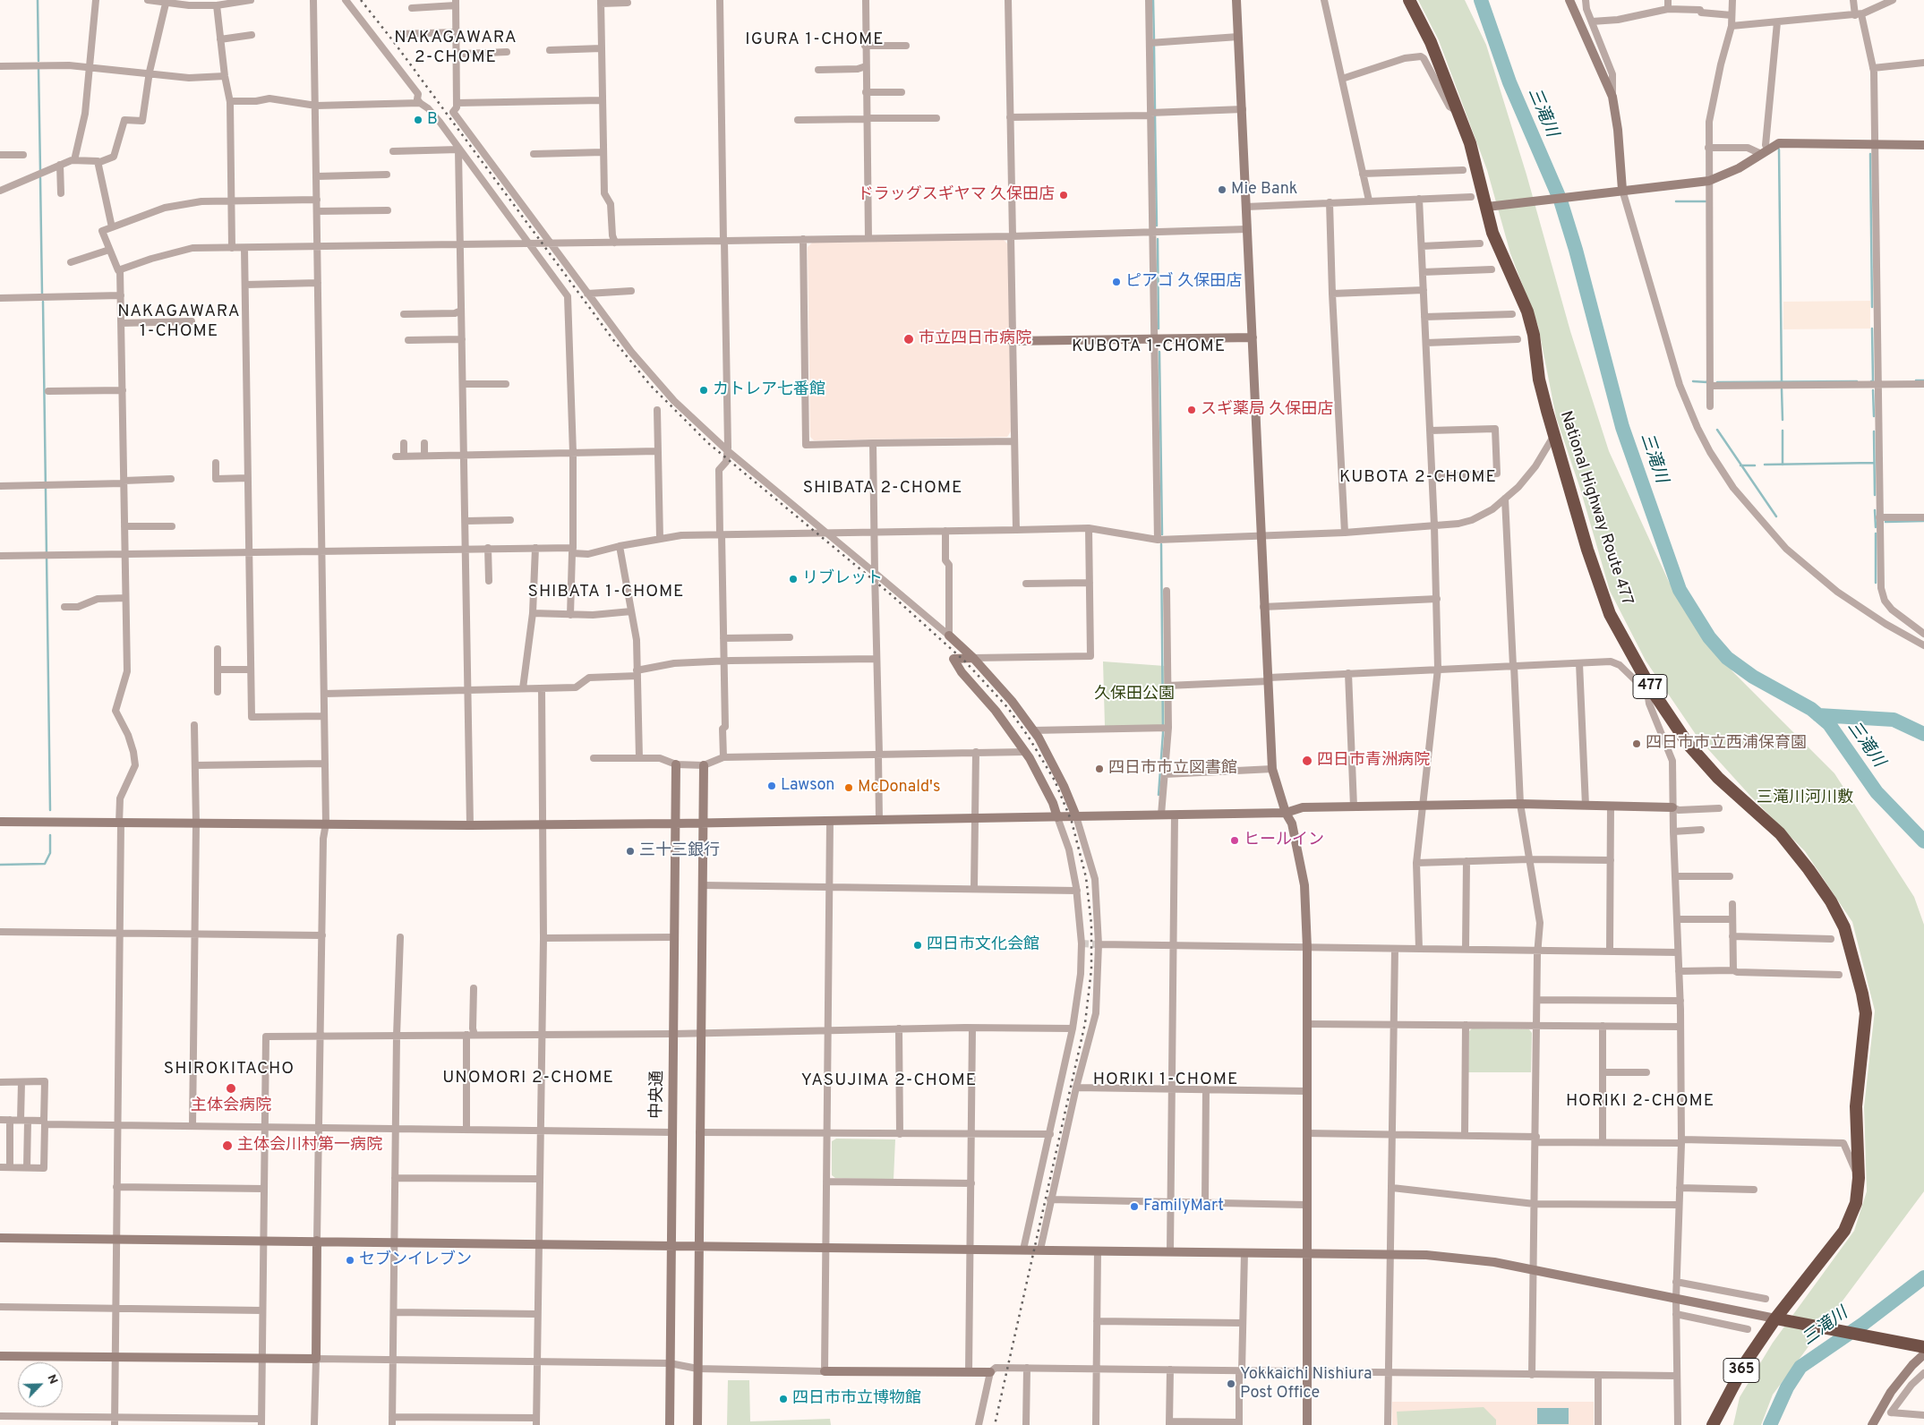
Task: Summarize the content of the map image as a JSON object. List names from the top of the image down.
{
  "streets": {
    "highway": ["National Highway Route 477", "477", "365"],
    "street": ["中央通"]
  },
  "crossings": [
    ["National Highway Route 477", "365"]
  ],
  "districts": [
    "NAKAGAWARA 2-CHOME",
    "IGURA 1-CHOME",
    "NAKAGAWARA 1-CHOME",
    "KUBOTA 1-CHOME",
    "KUBOTA 2-CHOME",
    "SHIBATA 2-CHOME",
    "SHIBATA 1-CHOME",
    "SHIROKITACHO",
    "UNOMORI 2-CHOME",
    "HORIKI 1-CHOME",
    "YASUJIMA 2-CHOME",
    "HORIKI 2-CHOME"
  ],
  "water": ["三滝川"],
  "parks": ["久保田公園", "三滝川河川敷"],
  "places": [
    "B",
    "Mie Bank",
    "ドラッグスギヤマ 久保田店",
    "ピアゴ 久保田店",
    "市立四日市病院",
    "カトレア七番館",
    "スギ薬局 久保田店",
    "リブレット",
    "四日市市立西浦保育園",
    "四日市青洲病院",
    "四日市市立図書館",
    "Lawson",
    "McDonald's",
    "ヒールイン",
    "三十三銀行",
    "四日市文化会館",
    "主体会病院",
    "主体会川村第一病院",
    "FamilyMart",
    "セブンイレブン",
    "Yokkaichi Nishiura Post Office",
    "四日市市立博物館"
  ],
  "north": "top right"
}
